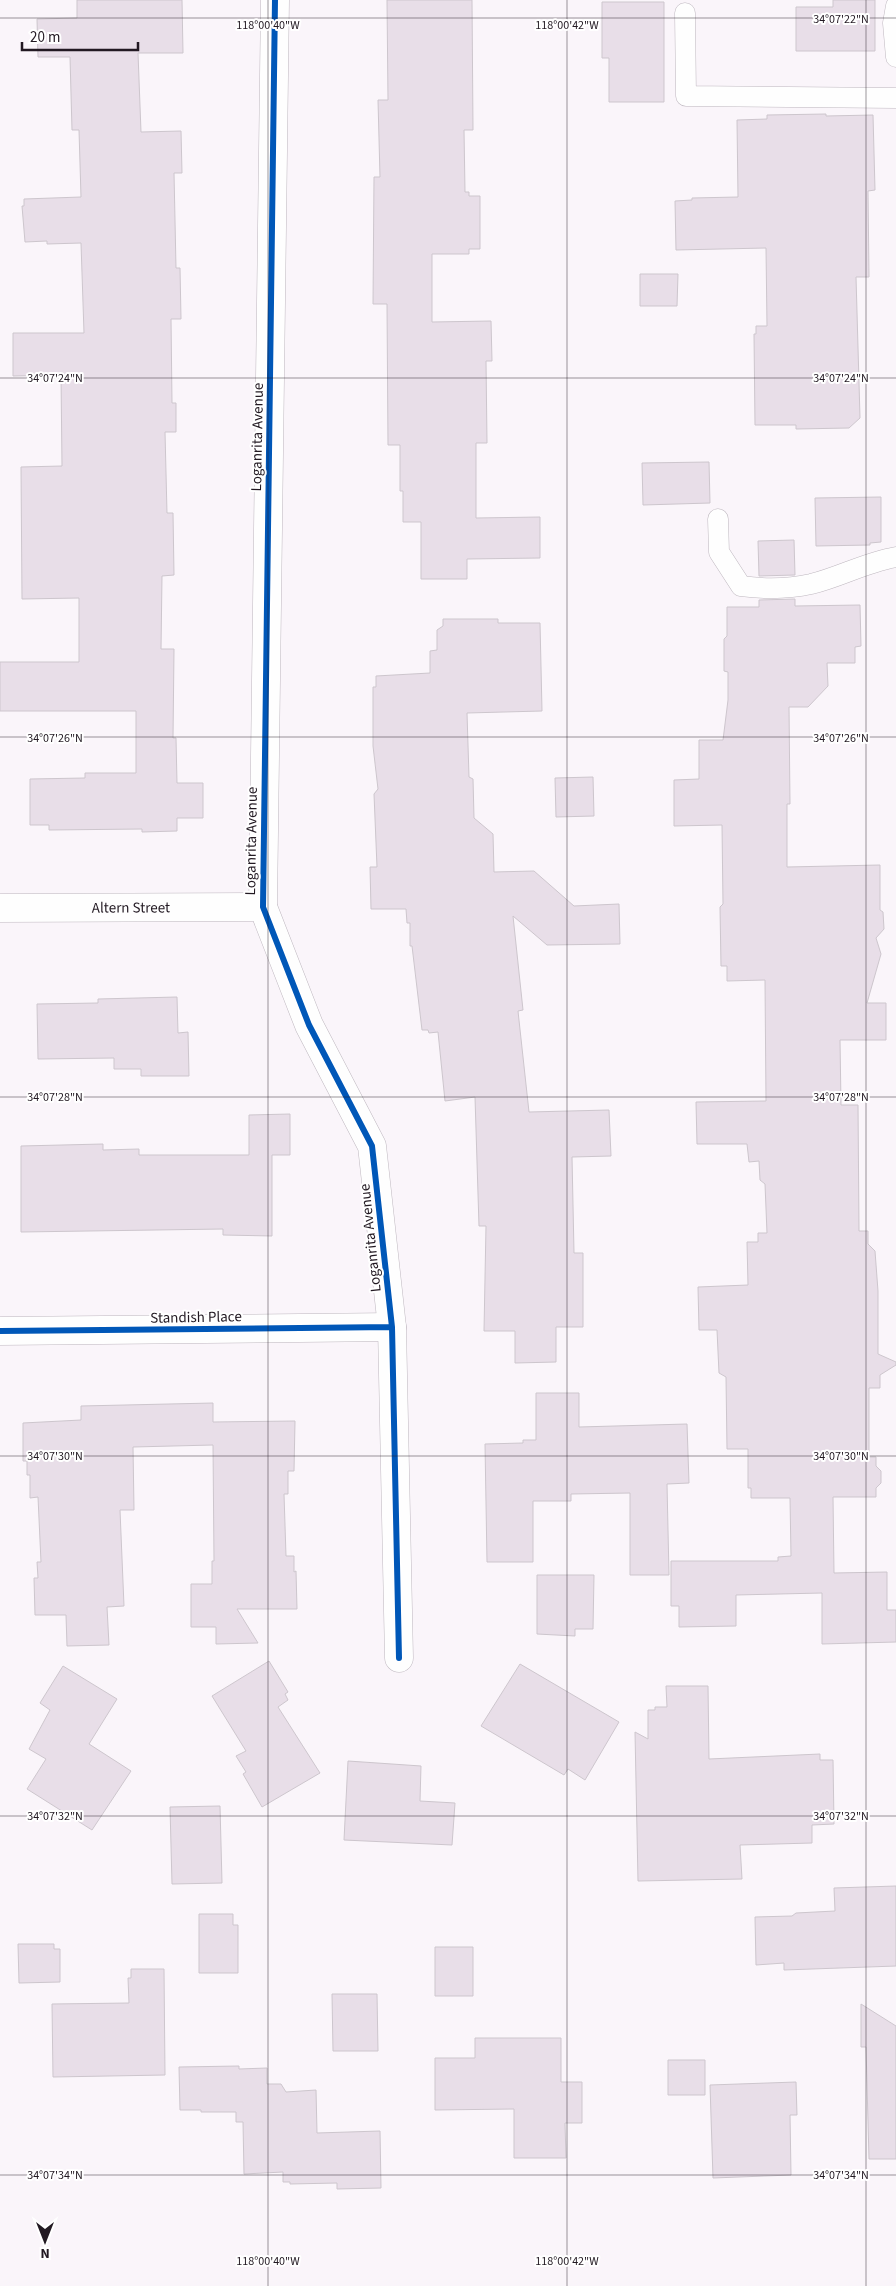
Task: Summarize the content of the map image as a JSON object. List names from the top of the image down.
{
  "streets": {
    "street": ["Loganrita Avenue", "Altern Street", "Standish Place"]
  },
  "crossings": [
    ["Loganrita Avenue", "Altern Street"],
    ["Loganrita Avenue", "Standish Place"]
  ],
  "scale_bar": "20 m",
  "north": "bottom",
  "coordinates": [
    "34°07'22\"N",
    "118°00'40\"W",
    "118°00'42\"W",
    "34°07'24\"N",
    "34°07'26\"N",
    "34°07'28\"N",
    "34°07'30\"N",
    "34°07'32\"N",
    "34°07'34\"N"
  ]
}
